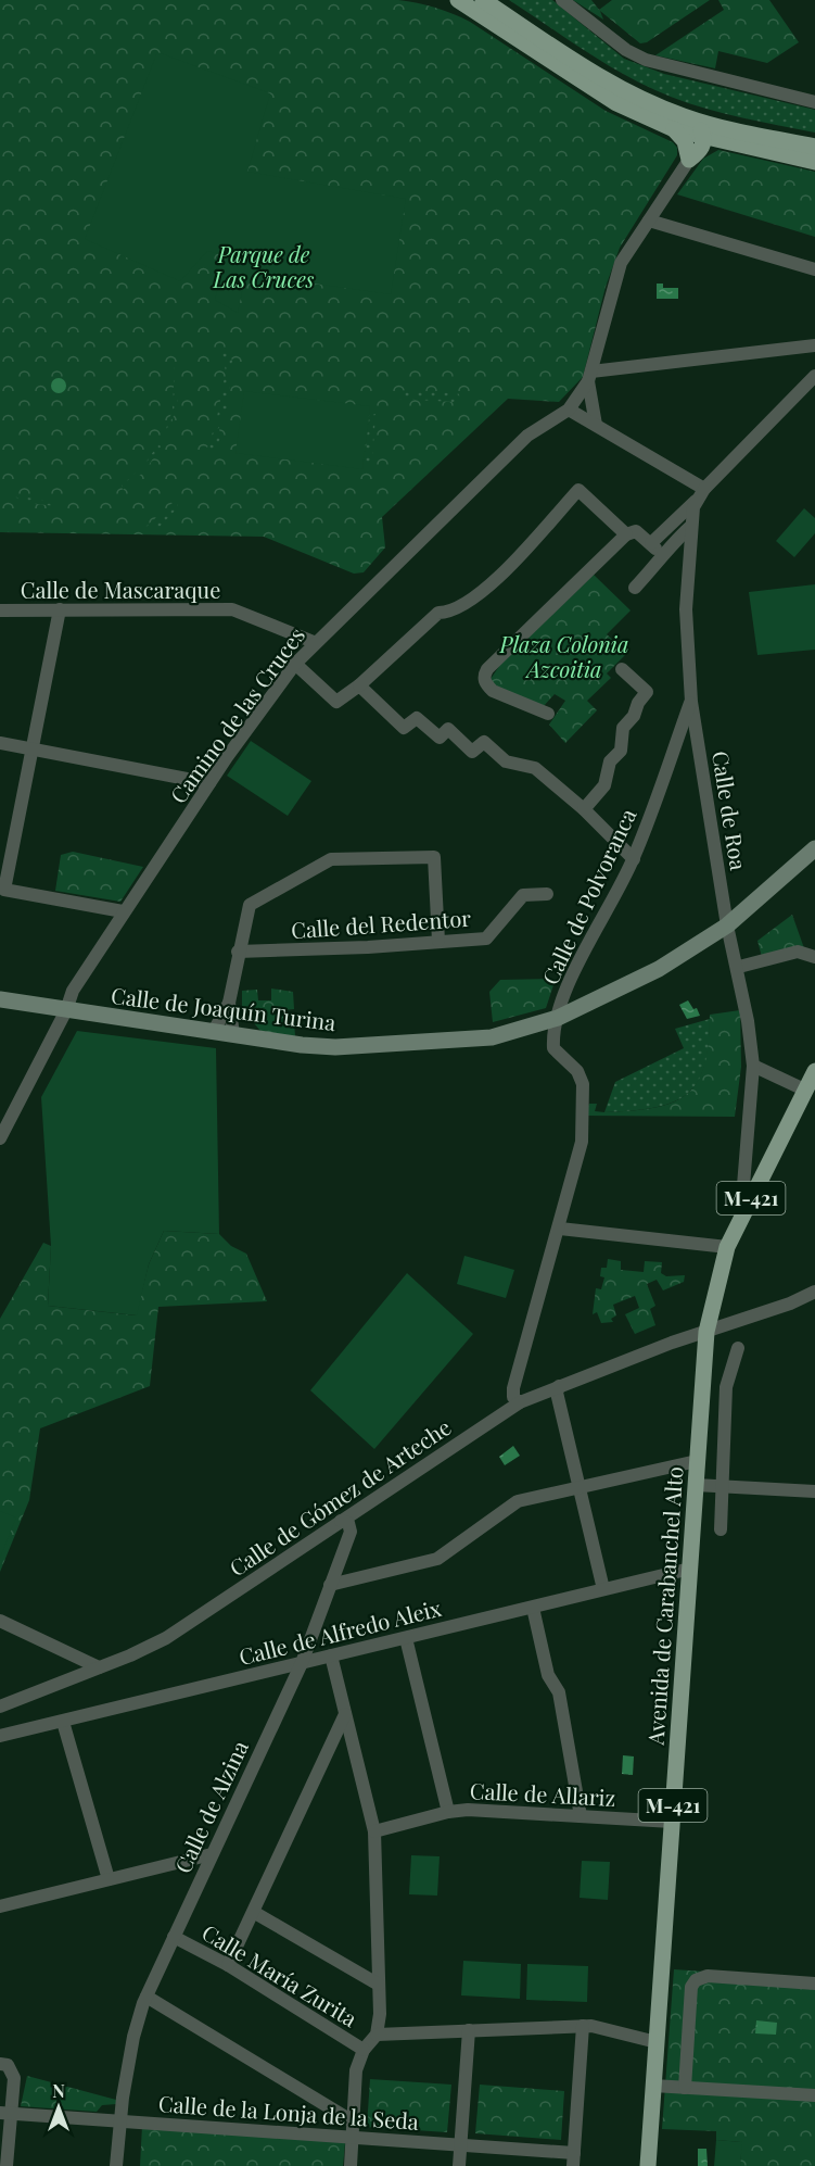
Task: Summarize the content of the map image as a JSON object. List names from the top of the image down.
{
  "streets": {
    "main road": ["Calle de Joaquín Turina", "M-421", "Avenida de Carabanchel Alto"],
    "street": [
      "Calle de Mascaraque",
      "Camino de las Cruces",
      "Calle de Roa",
      "Calle de Polvoranca",
      "Calle del Redentor",
      "Calle de Gómez de Arteche",
      "Calle de Alfredo Aleix",
      "Calle de Allariz",
      "Calle de Alzina",
      "Calle María Zurita",
      "Calle de la Lonja de la Seda"
    ]
  },
  "crossings": [
    ["Calle de Mascaraque", "Camino de las Cruces"],
    ["Camino de las Cruces", "Calle de Joaquín Turina"],
    ["Calle de Roa", "Calle de Polvoranca"],
    ["Calle de Roa", "Calle de Joaquín Turina"],
    ["Calle de Roa", "Avenida de Carabanchel Alto"],
    ["Calle de Polvoranca", "Calle de Joaquín Turina"],
    ["Calle de Polvoranca", "Calle de Gómez de Arteche"],
    ["Calle de Gómez de Arteche", "Avenida de Carabanchel Alto"],
    ["Calle de Gómez de Arteche", "Calle de Alzina"],
    ["Avenida de Carabanchel Alto", "Calle de Alfredo Aleix"],
    ["Avenida de Carabanchel Alto", "Calle de Allariz"],
    ["Calle de Alfredo Aleix", "Calle de Alzina"],
    ["Calle de Alzina", "Calle María Zurita"],
    ["Calle de Alzina", "Calle de la Lonja de la Seda"]
  ],
  "parks": ["Parque de Las Cruces", "Plaza Colonia Azcoitia"],
  "north": "top"
}
